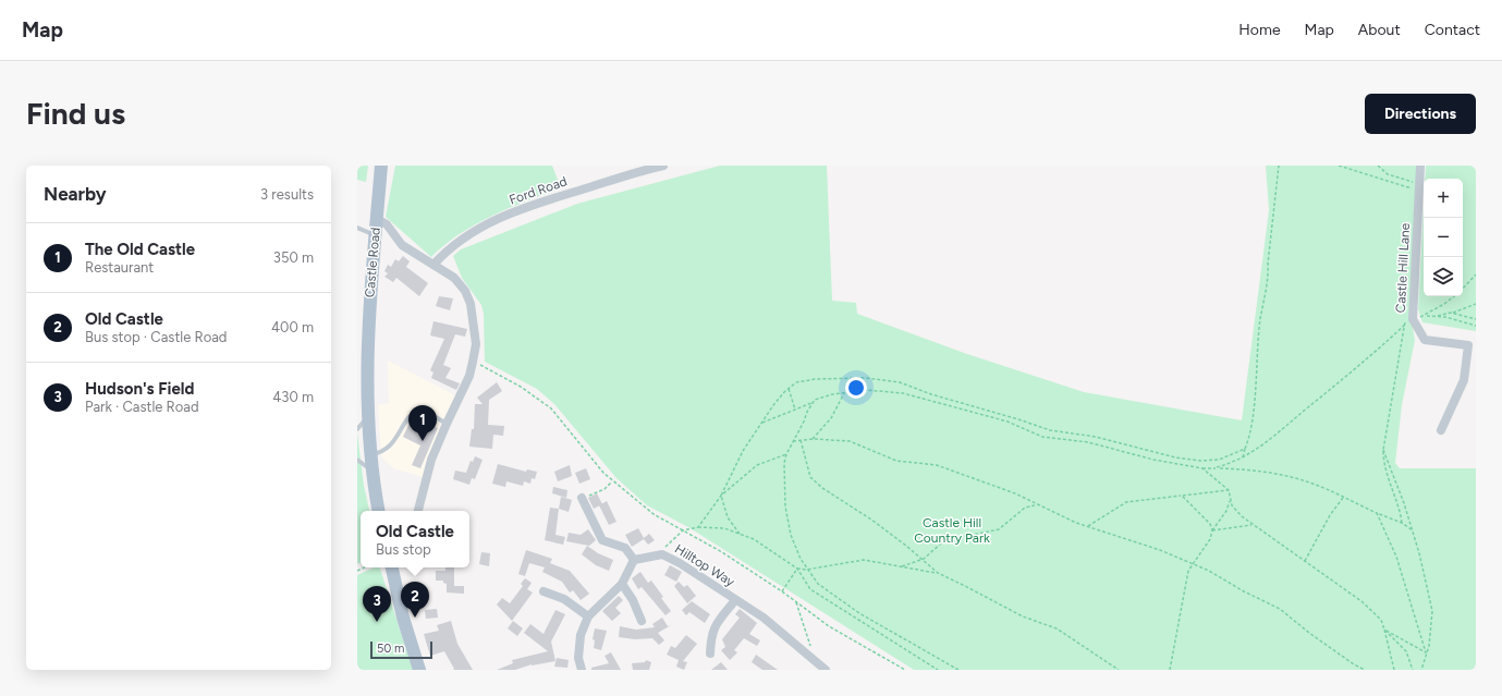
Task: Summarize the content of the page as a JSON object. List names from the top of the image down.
{
  "streets": {
    "main road": ["Castle Road"],
    "street": ["Ford Road", "Castle Hill Lane", "Hilltop Way"]
  },
  "parks": ["Castle Hill Country Park"],
  "scale_bar": "50 m",
  "page": {
    "header": "Map",
    "nav": [
      "Home",
      "Map",
      "About",
      "Contact"
    ],
    "buttons": "Directions",
    "title": "Find us",
    "heading": ["Nearby", "3 results"],
    "map_buttons": ["+", "−"],
    "list": [
      {
        "mark": "1",
        "name": "The Old Castle",
        "note": "Restaurant",
        "value": "350 m"
      },
      {
        "mark": "2",
        "name": "Old Castle",
        "note": "Bus stop · Castle Road",
        "value": "400 m"
      },
      {
        "mark": "3",
        "name": "Hudson's Field",
        "note": "Park · Castle Road",
        "value": "430 m"
      }
    ],
    "pins": ["1", "2", "3"],
    "popup": ["Old Castle", "Bus stop"],
    "scale": "50 m"
  }
}
